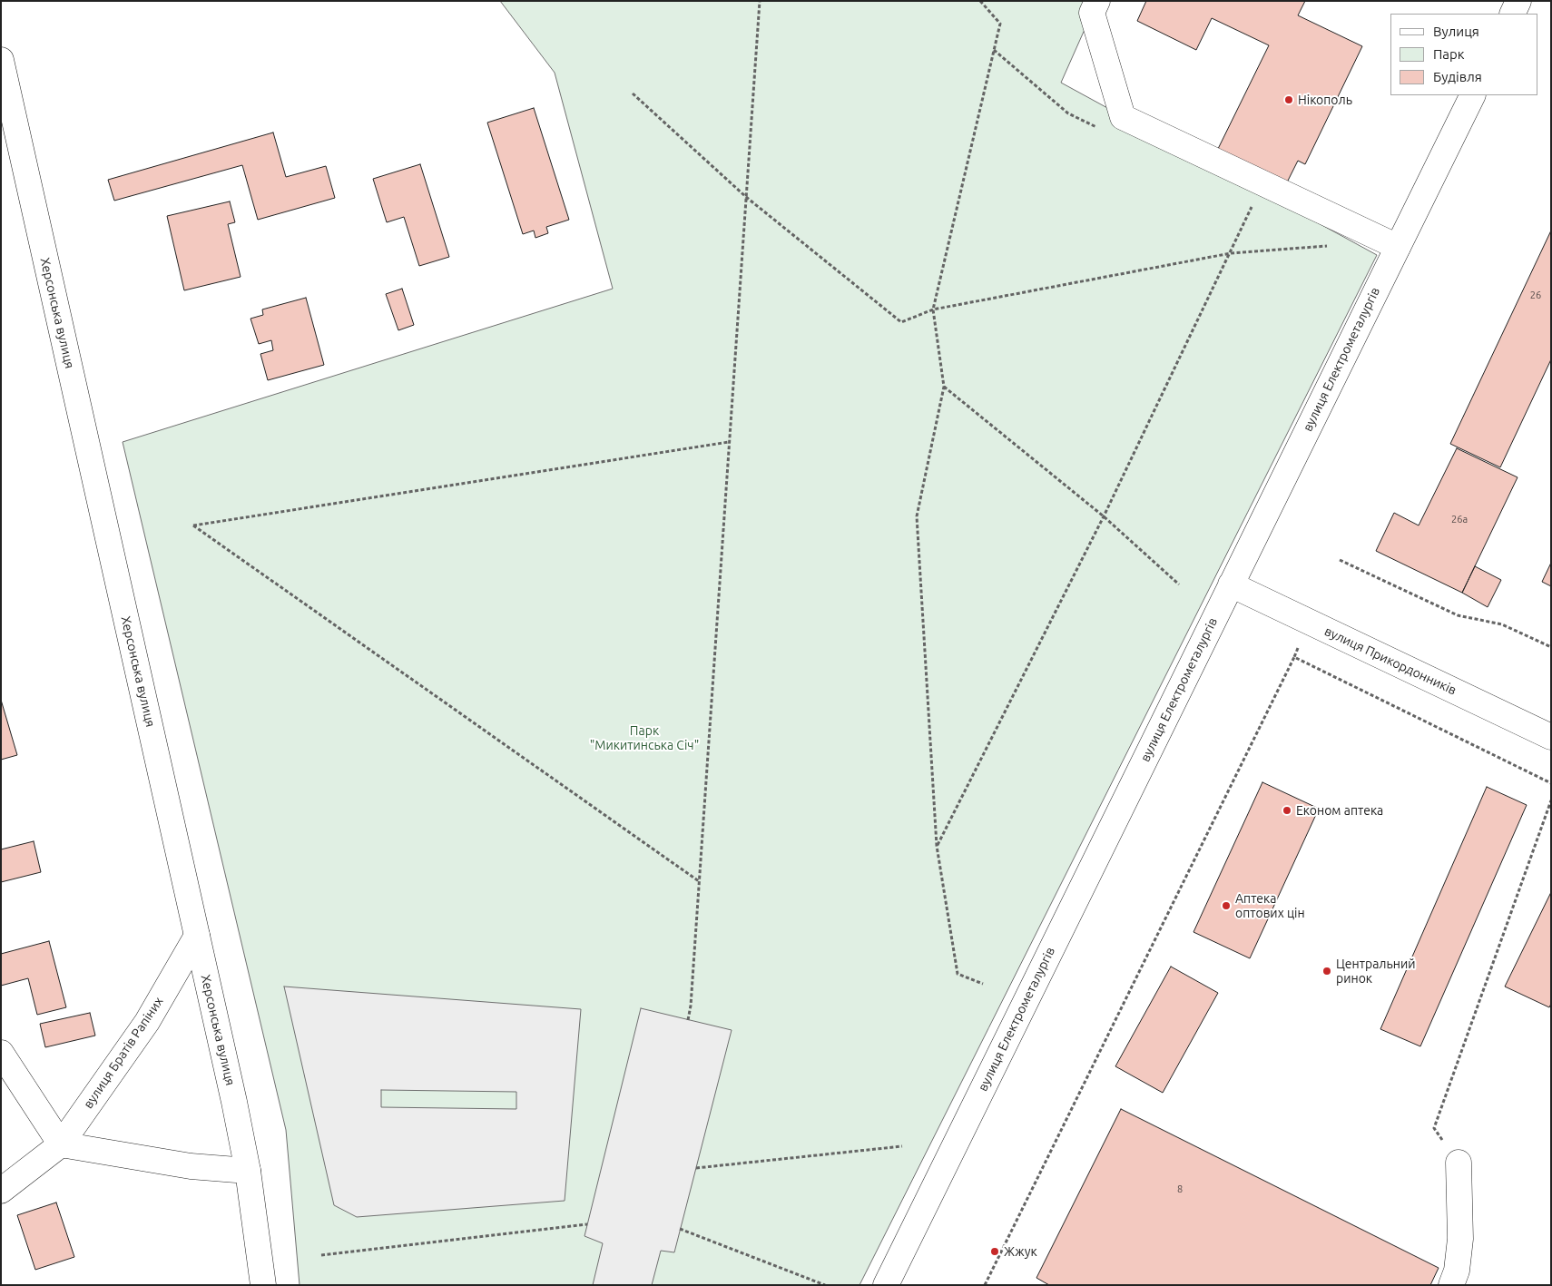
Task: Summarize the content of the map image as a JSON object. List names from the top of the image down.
{
  "streets": {
    "main road": [
      "Херсонська вулиця",
      "вулиця Електрометалургів",
      "вулиця Прикордонників",
      "вулиця Братів Рапіних"
    ]
  },
  "crossings": [
    ["Херсонська вулиця", "вулиця Братів Рапіних"],
    ["вулиця Електрометалургів", "вулиця Прикордонників"]
  ],
  "parks": ["Парк \"Микитинська Січ\""],
  "places": [
    "Нікополь",
    "Економ аптека",
    "Аптека оптових цін",
    "Центральний ринок",
    "Жжук"
  ],
  "house_numbers": ["26", "26а", "8"],
  "legend": ["Вулиця", "Парк", "Будівля"]
}
